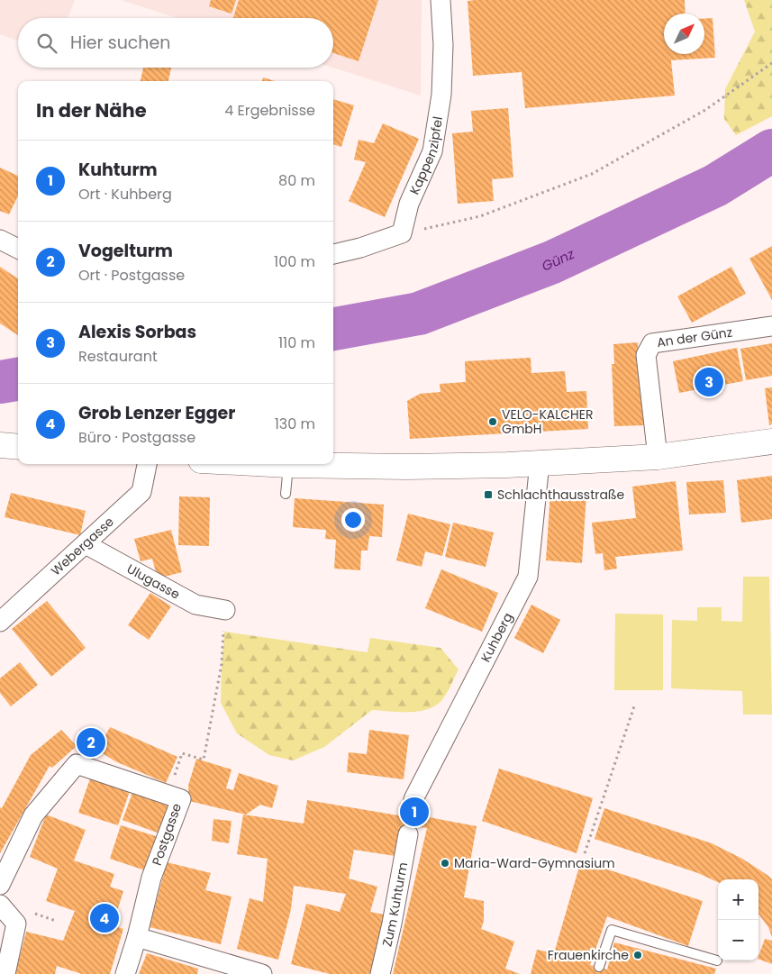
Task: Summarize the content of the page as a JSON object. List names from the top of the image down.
{
  "streets": {
    "street": [
      "Kappenzipfel",
      "An der Günz",
      "Webergasse",
      "Ulugasse",
      "Kuhberg",
      "Postgasse",
      "Zum Kuhturm"
    ]
  },
  "crossings": [
    ["Webergasse", "Ulugasse"]
  ],
  "water": ["Günz"],
  "places": {
    "other": ["VELO-KALCHER GmbH", "Maria-Ward-Gymnasium", "Frauenkirche"],
    "transit": ["Schlachthausstraße"]
  },
  "north": "top right",
  "page": {
    "search": "Hier suchen",
    "heading": ["In der Nähe", "4 Ergebnisse"],
    "list": [
      {
        "mark": "1",
        "name": "Kuhturm",
        "note": "Ort · Kuhberg",
        "value": "80 m"
      },
      {
        "mark": "2",
        "name": "Vogelturm",
        "note": "Ort · Postgasse",
        "value": "100 m"
      },
      {
        "mark": "3",
        "name": "Alexis Sorbas",
        "note": "Restaurant",
        "value": "110 m"
      },
      {
        "mark": "4",
        "name": "Grob Lenzer Egger",
        "note": "Büro · Postgasse",
        "value": "130 m"
      }
    ],
    "pins": [
      "3",
      "2",
      "1",
      "4"
    ],
    "map_buttons": ["+", "−"]
  }
}
